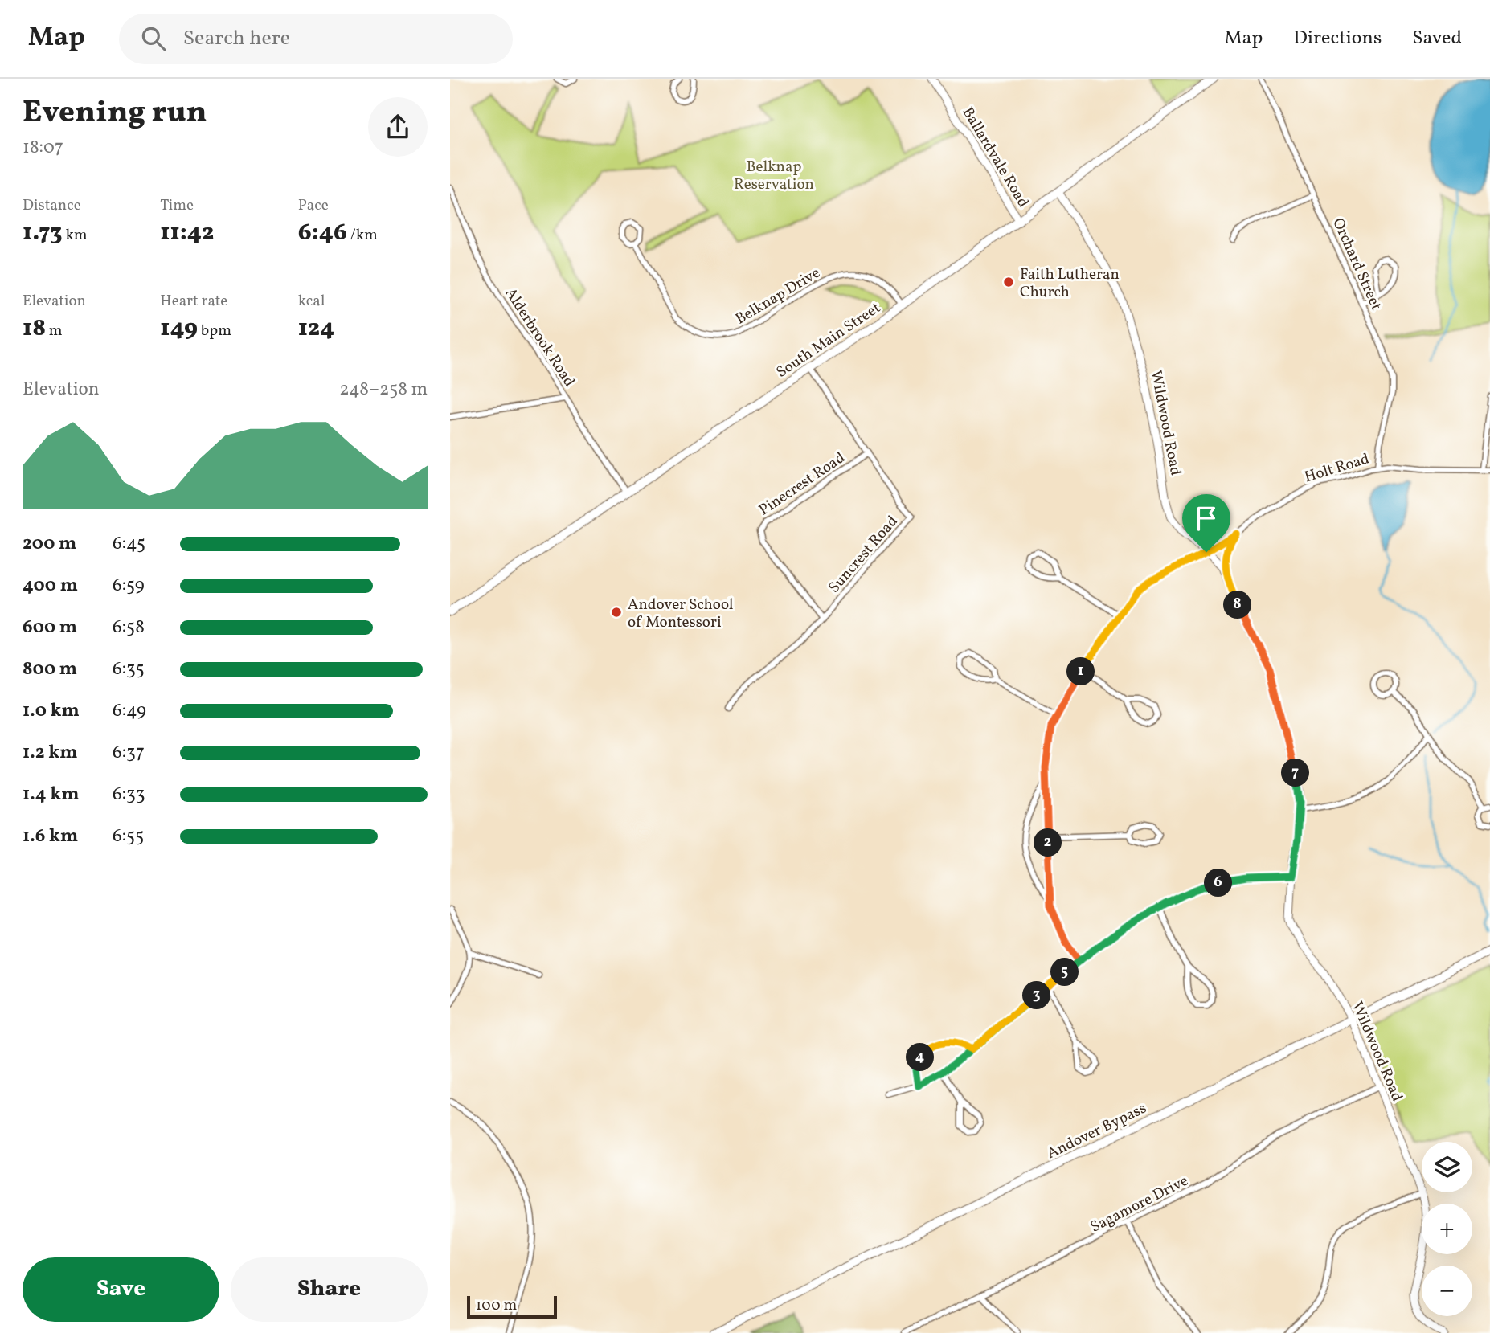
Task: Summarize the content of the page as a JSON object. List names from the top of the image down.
{
  "streets": {
    "main road": ["South Main Street", "Andover Bypass"],
    "street": [
      "Ballardvale Road",
      "Orchard Street",
      "Belknap Drive",
      "Alderbrook Road",
      "Wildwood Road",
      "Holt Road",
      "Pinecrest Road",
      "Suncrest Road",
      "Sagamore Drive"
    ]
  },
  "crossings": [
    ["Ballardvale Road", "South Main Street"],
    ["Orchard Street", "Holt Road"],
    ["Belknap Drive", "South Main Street"],
    ["Alderbrook Road", "South Main Street"],
    ["South Main Street", "Wildwood Road"],
    ["South Main Street", "Suncrest Road"],
    ["Wildwood Road", "Holt Road"],
    ["Wildwood Road", "Andover Bypass"],
    ["Wildwood Road", "Sagamore Drive"],
    ["Pinecrest Road", "Suncrest Road"]
  ],
  "parks": ["Belknap Reservation"],
  "places": ["Faith Lutheran Church", "Andover School of Montessori"],
  "scale_bar": "100 m",
  "page": {
    "header": "Map",
    "search": "Search here",
    "nav": ["Map", "Directions", "Saved"],
    "heading": ["Evening run", "18:07"],
    "stats": [
      ["Distance", "1.73 km"],
      ["Time", "11:42"],
      ["Pace", "6:46 /km"],
      ["Elevation", "18 m"],
      ["Heart rate", "149 bpm"],
      ["kcal", "124"]
    ],
    "chart": ["Elevation", "248–258 m"],
    "list": [
      {
        "name": "200 m",
        "note": "6:45"
      },
      {
        "name": "400 m",
        "note": "6:59"
      },
      {
        "name": "600 m",
        "note": "6:58"
      },
      {
        "name": "800 m",
        "note": "6:35"
      },
      {
        "name": "1.0 km",
        "note": "6:49"
      },
      {
        "name": "1.2 km",
        "note": "6:37"
      },
      {
        "name": "1.4 km",
        "note": "6:33"
      },
      {
        "name": "1.6 km",
        "note": "6:55"
      }
    ],
    "pins": [
      "8",
      "1",
      "7",
      "2",
      "6",
      "5",
      "3",
      "4"
    ],
    "map_buttons": ["+", "−"],
    "buttons": ["Save", "Share"],
    "scale": "100 m"
  }
}
